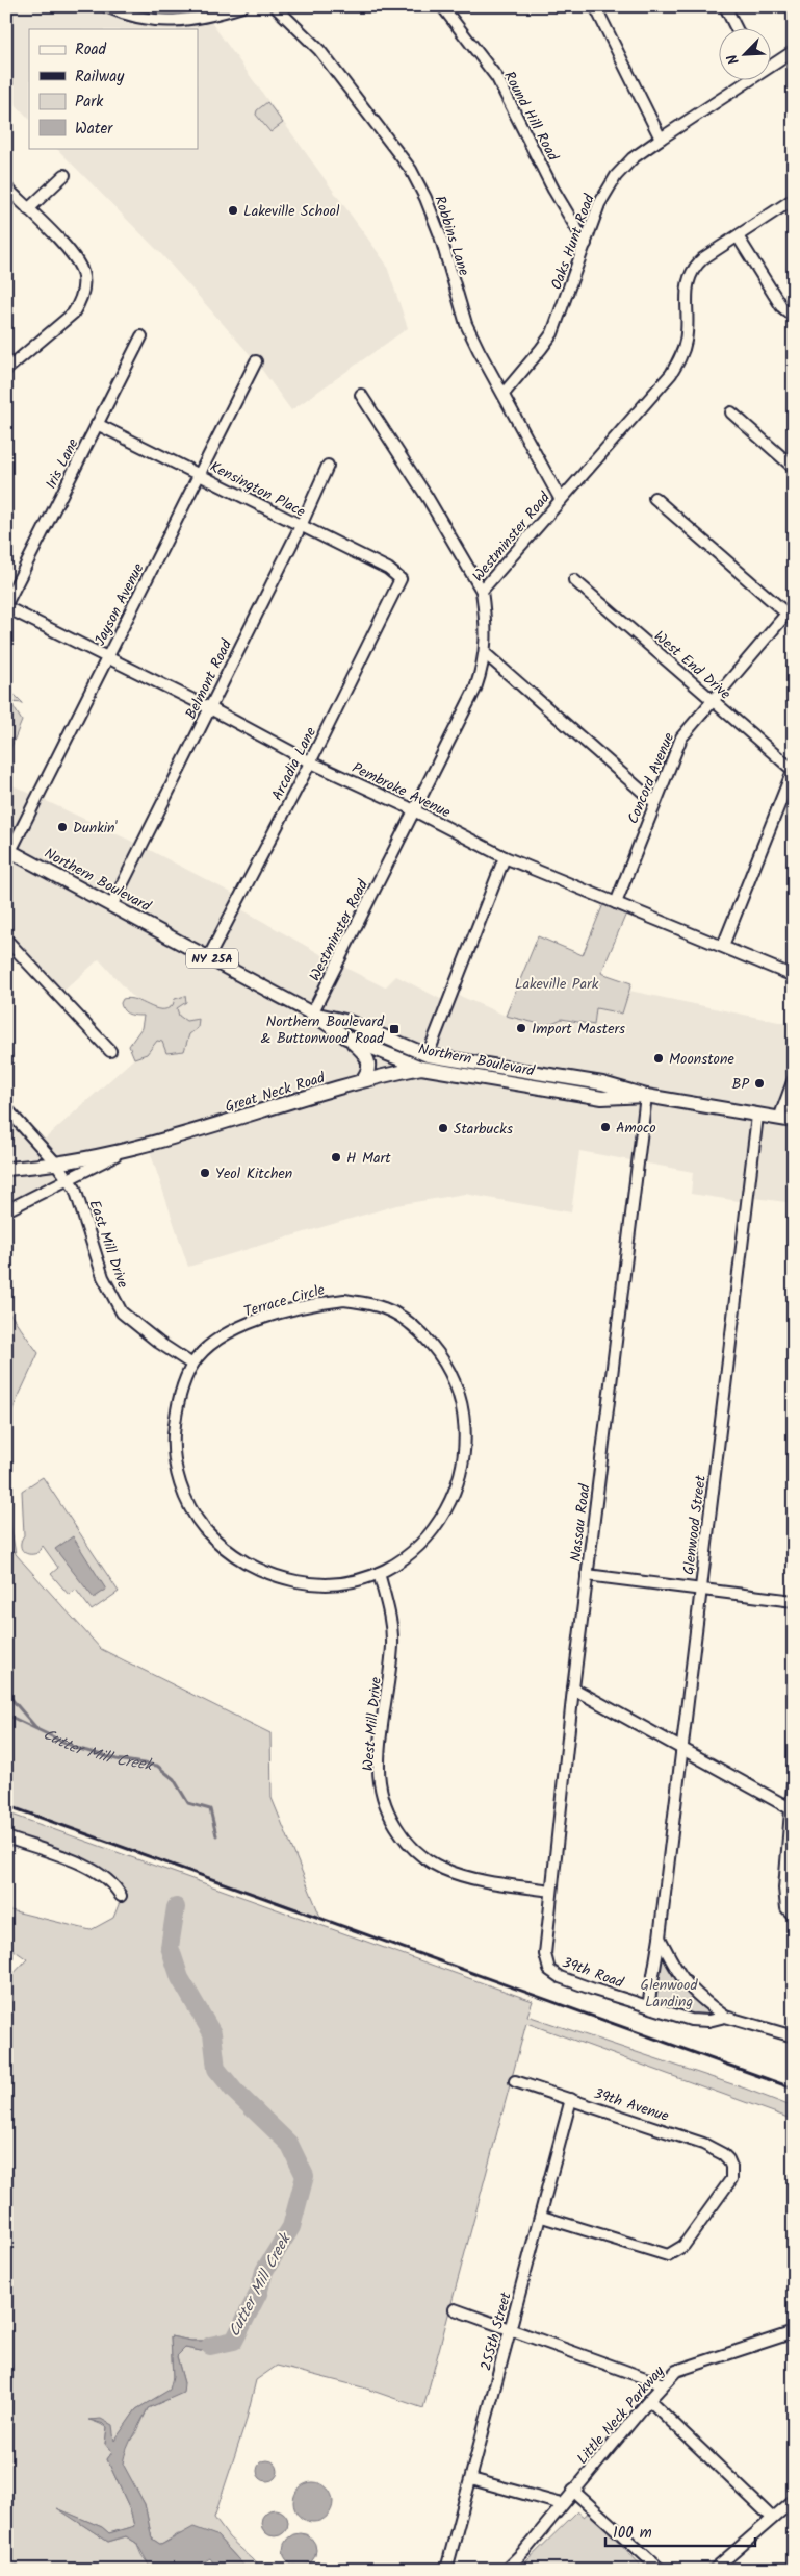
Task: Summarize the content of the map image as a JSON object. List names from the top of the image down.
{
  "streets": {
    "main road": ["Northern Boulevard", "NY 25A", "Great Neck Road"],
    "street": [
      "Round Hill Road",
      "Robbins Lane",
      "Oaks Hunt Road",
      "Iris Lane",
      "Kensington Place",
      "Westminster Road",
      "Jayson Avenue",
      "West End Drive",
      "Belmont Road",
      "Arcadia Lane",
      "Concord Avenue",
      "Pembroke Avenue",
      "East Mill Drive",
      "Terrace Circle",
      "Nassau Road",
      "Glenwood Street",
      "West Mill Drive",
      "39th Road",
      "39th Avenue",
      "255th Street",
      "Little Neck Parkway"
    ]
  },
  "crossings": [
    ["Round Hill Road", "Oaks Hunt Road"],
    ["Robbins Lane", "Oaks Hunt Road"],
    ["Robbins Lane", "Westminster Road"],
    ["Iris Lane", "Kensington Place"],
    ["Iris Lane", "Pembroke Avenue"],
    ["Kensington Place", "Jayson Avenue"],
    ["Kensington Place", "Belmont Road"],
    ["Kensington Place", "Arcadia Lane"],
    ["Westminster Road", "Pembroke Avenue"],
    ["Westminster Road", "Northern Boulevard"],
    ["Jayson Avenue", "Pembroke Avenue"],
    ["Jayson Avenue", "Northern Boulevard"],
    ["West End Drive", "Concord Avenue"],
    ["Belmont Road", "Pembroke Avenue"],
    ["Belmont Road", "Northern Boulevard"],
    ["Arcadia Lane", "Pembroke Avenue"],
    ["Arcadia Lane", "Northern Boulevard"],
    ["Concord Avenue", "Pembroke Avenue"],
    ["Northern Boulevard", "Great Neck Road"],
    ["Northern Boulevard", "Nassau Road"],
    ["Northern Boulevard", "Glenwood Street"],
    ["Great Neck Road", "East Mill Drive"],
    ["East Mill Drive", "Terrace Circle"],
    ["Terrace Circle", "West Mill Drive"],
    ["Nassau Road", "West Mill Drive"],
    ["Nassau Road", "39th Road"],
    ["Glenwood Street", "39th Road"],
    ["39th Avenue", "255th Street"]
  ],
  "water": ["Cutter Mill Creek"],
  "parks": ["Lakeville Park", "Glenwood Landing"],
  "places": {
    "other": [
      "Lakeville School",
      "Dunkin'",
      "Import Masters",
      "Moonstone",
      "BP",
      "Amoco",
      "Starbucks",
      "H Mart",
      "Yeol Kitchen"
    ],
    "transit": ["Northern Boulevard & Buttonwood Road"]
  },
  "legend": [
    "Road",
    "Railway",
    "Park",
    "Water"
  ],
  "scale_bar": "100 m",
  "north": "bottom left"
}
